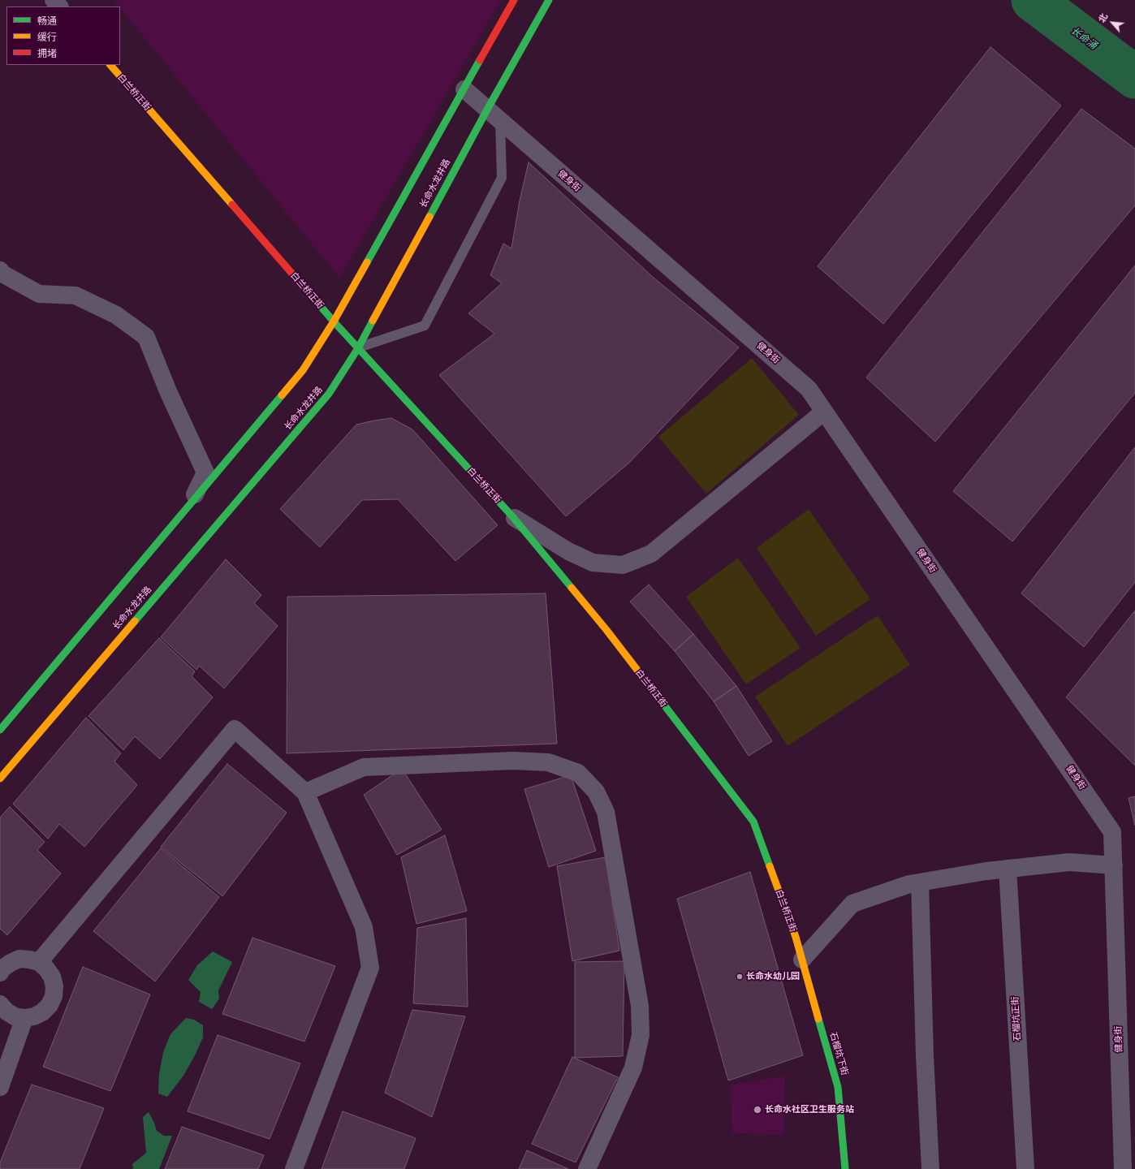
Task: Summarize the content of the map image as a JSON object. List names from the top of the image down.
{
  "streets": {
    "street": [
      "白兰桥正街",
      "健身街",
      "长命水龙井路",
      "石榴坑正街",
      "石榴坑下街"
    ]
  },
  "crossings": [
    ["白兰桥正街", "长命水龙井路"],
    ["白兰桥正街", "石榴坑下街"],
    ["健身街", "长命水龙井路"]
  ],
  "water": ["长命涌"],
  "places": ["长命水幼儿园", "长命水社区卫生服务站"],
  "legend": ["畅通", "缓行", "拥堵"],
  "north": "top left"
}
